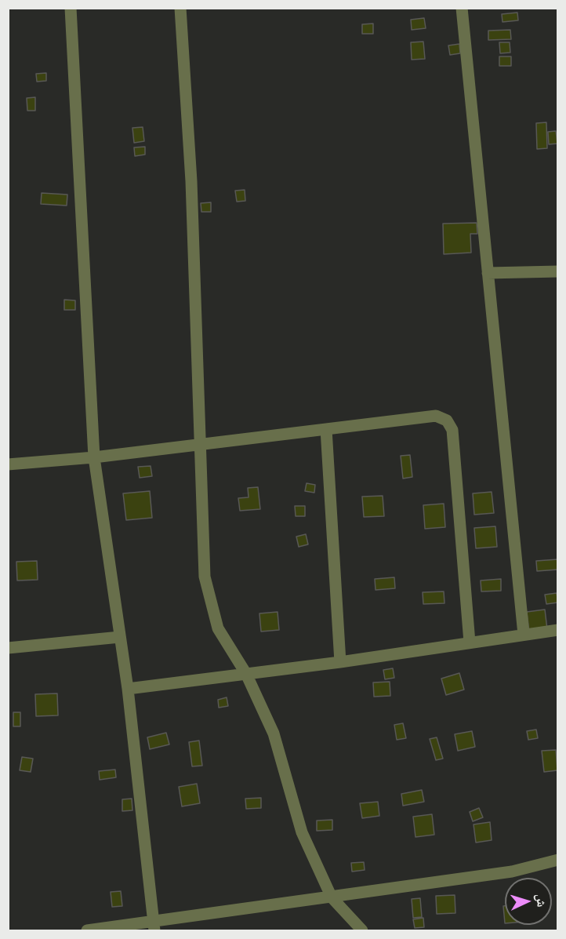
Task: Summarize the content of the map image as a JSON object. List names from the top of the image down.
{
  "north": "right"
}
